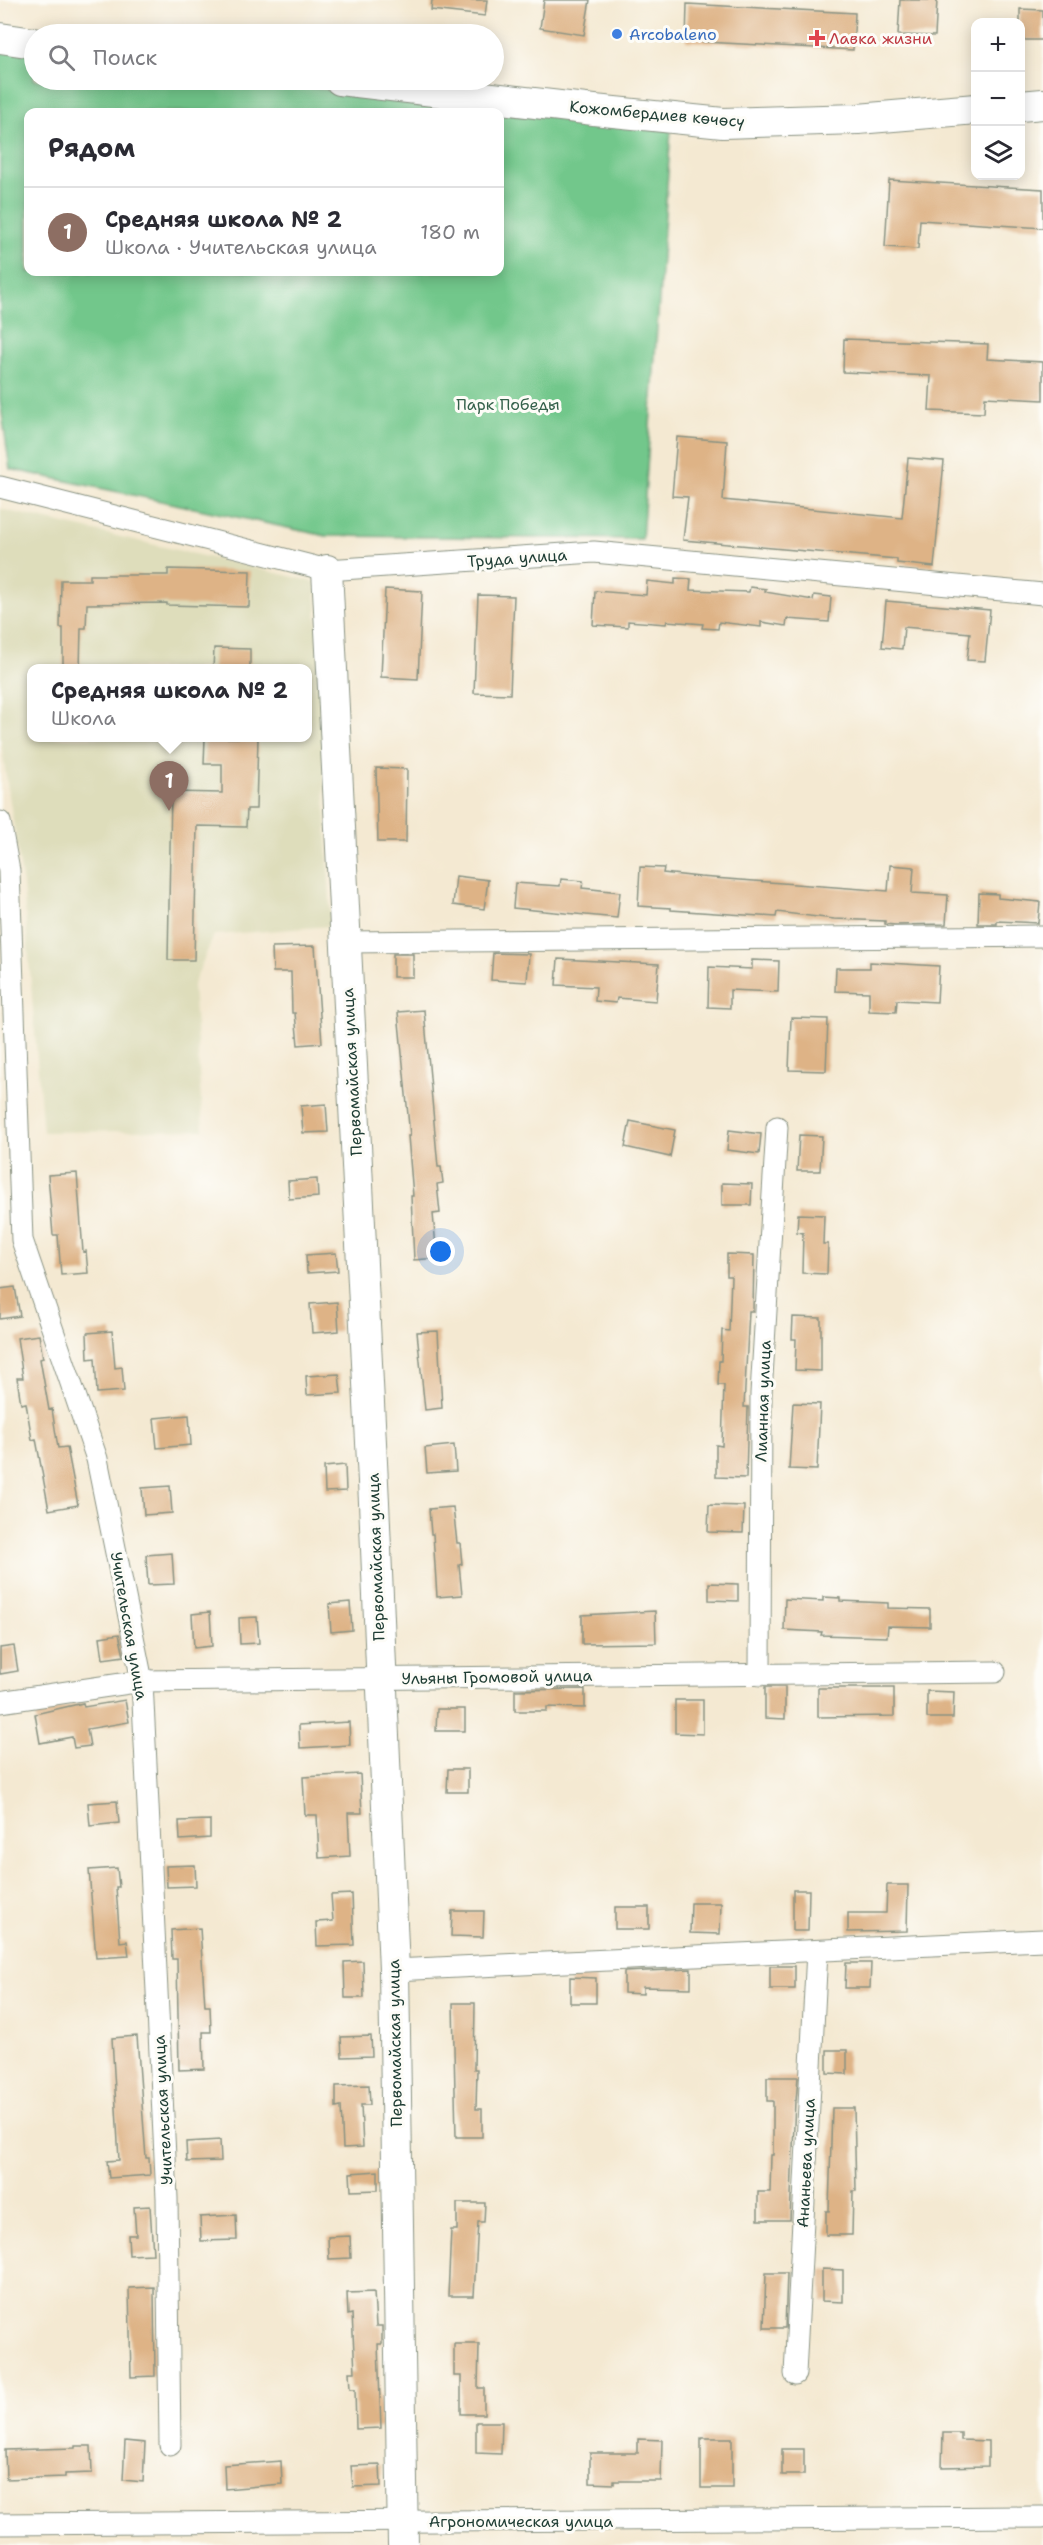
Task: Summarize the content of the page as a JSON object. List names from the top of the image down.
{
  "streets": {
    "street": [
      "Кожомбердиев көчөсү",
      "Труда улица",
      "Первомайская улица",
      "Лианная улица",
      "Учительская улица",
      "Ульяны Громовой улица",
      "Ананьева улица",
      "Агрономическая улица"
    ]
  },
  "crossings": [
    ["Труда улица", "Первомайская улица"],
    ["Первомайская улица", "Ульяны Громовой улица"],
    ["Первомайская улица", "Агрономическая улица"],
    ["Лианная улица", "Ульяны Громовой улица"],
    ["Учительская улица", "Ульяны Громовой улица"]
  ],
  "parks": ["Парк Победы"],
  "places": {
    "other": ["Arcobaleno"],
    "health": ["Лавка жизни"]
  },
  "page": {
    "map_buttons": ["+", "−"],
    "search": "Поиск",
    "heading": "Рядом",
    "list": [
      {
        "mark": "1",
        "name": "Средняя школа № 2",
        "note": "Школа · Учительская улица",
        "value": "180 m"
      }
    ],
    "popup": ["Средняя школа № 2", "Школа"],
    "pins": "1"
  }
}
